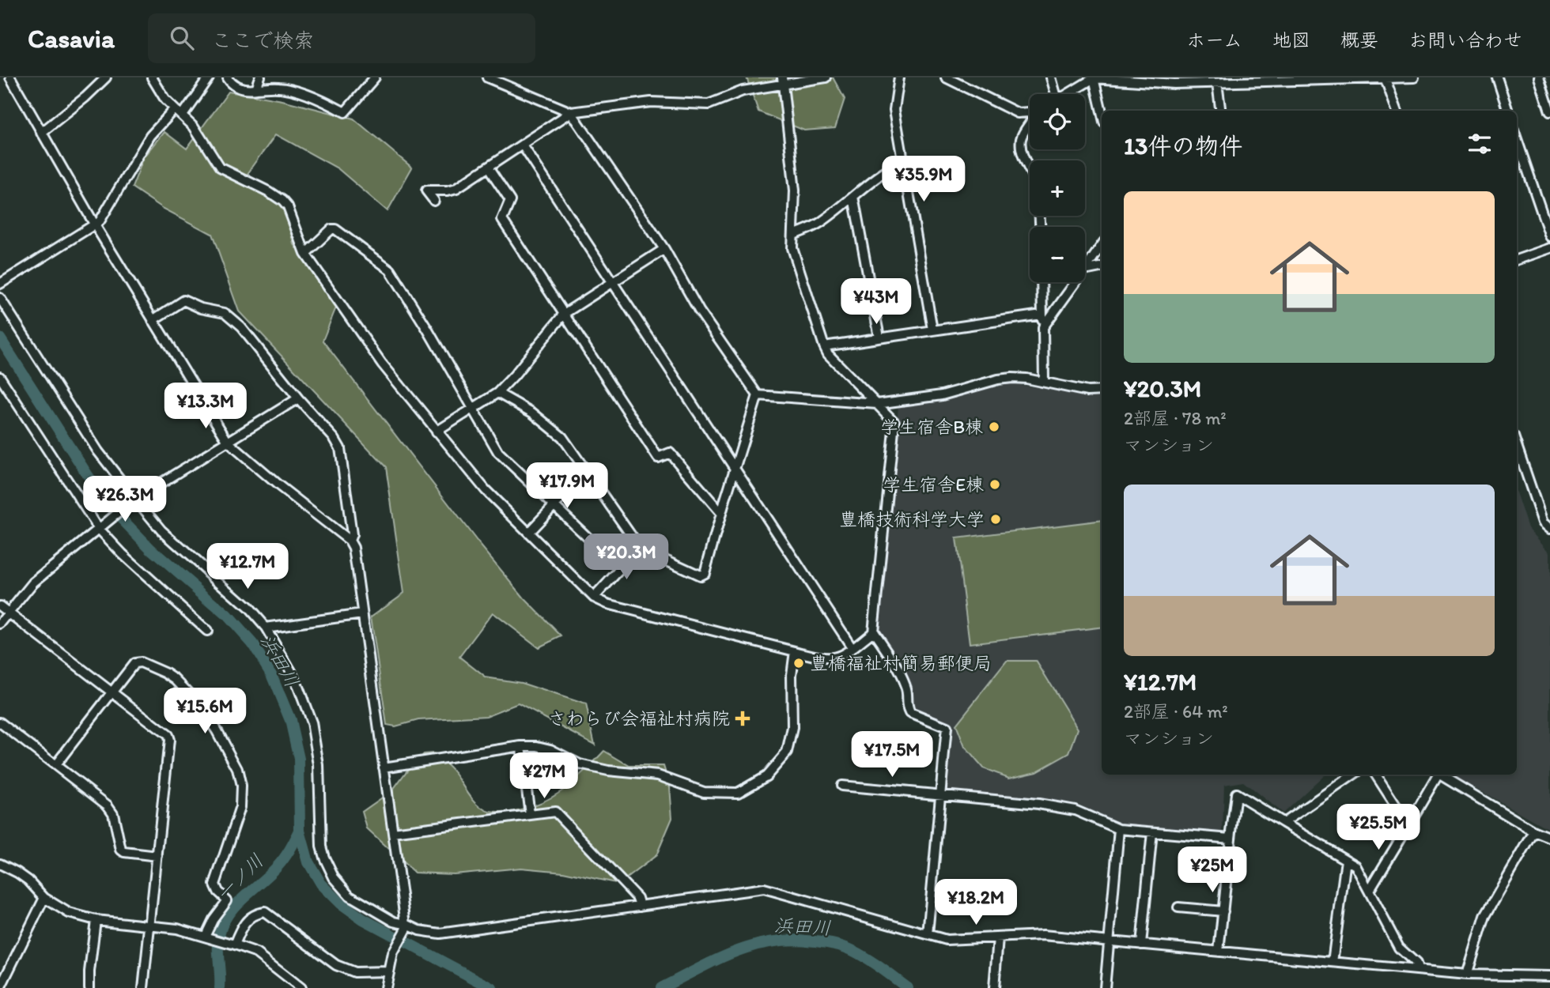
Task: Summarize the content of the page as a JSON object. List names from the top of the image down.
{
  "water": ["浜田川", "一ノ川"],
  "places": {
    "other": [
      "学生宿舎B棟",
      "学生宿舎E棟",
      "豊橋技術科学大学",
      "豊橋福祉村簡易郵便局"
    ],
    "health": ["さわらび会福祉村病院"]
  },
  "page": {
    "header": "Casavia",
    "search": "ここで検索",
    "nav": [
      "ホーム",
      "地図",
      "概要",
      "お問い合わせ"
    ],
    "map_buttons": ["+", "−"],
    "heading": "13件の物件",
    "price": [
      "¥35.9M",
      "¥43M",
      "¥13.3M",
      "¥17.9M",
      "¥26.3M",
      "¥20.3M",
      "¥12.7M",
      "¥15.6M",
      "¥17.5M",
      "¥27M",
      "¥25.5M",
      "¥25M",
      "¥18.2M"
    ],
    "list": [
      {
        "name": "¥20.3M",
        "note": "2部屋 · 78 m² · マンション"
      },
      {
        "name": "¥12.7M",
        "note": "2部屋 · 64 m² · マンション"
      }
    ]
  }
}
